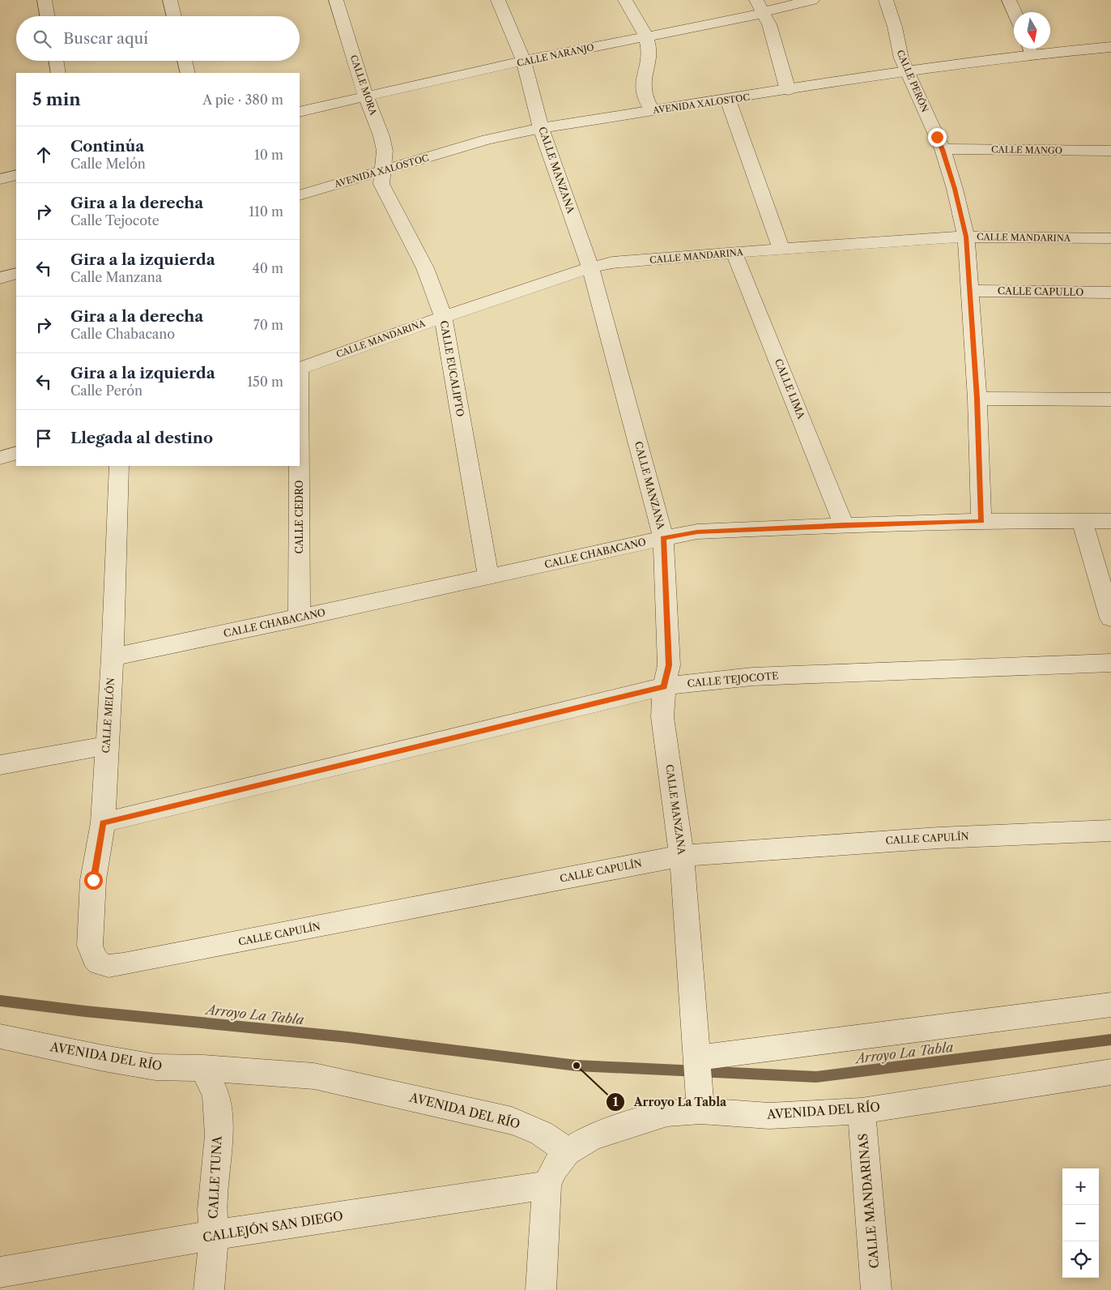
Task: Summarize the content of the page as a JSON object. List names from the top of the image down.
{
  "streets": {
    "street": [
      "CALLE NARANJO",
      "CALLE PERÓN",
      "CALLE MORA",
      "AVENIDA XALOSTOC",
      "CALLE MANGO",
      "CALLE MANZANA",
      "CALLE MANDARINA",
      "CALLE CAPULLO",
      "CALLE EUCALIPTO",
      "CALLE LIMA",
      "CALLE CEDRO",
      "CALLE CHABACANO",
      "CALLE TEJOCOTE",
      "CALLE MELÓN",
      "CALLE CAPULÍN",
      "AVENIDA DEL RÍO",
      "CALLE TUNA",
      "CALLE MANDARINAS",
      "CALLEJÓN SAN DIEGO"
    ]
  },
  "crossings": [
    ["CALLE NARANJO", "CALLE MORA"],
    ["CALLE NARANJO", "CALLE MANZANA"],
    ["CALLE PERÓN", "AVENIDA XALOSTOC"],
    ["CALLE PERÓN", "CALLE MANGO"],
    ["CALLE PERÓN", "CALLE MANDARINA"],
    ["CALLE PERÓN", "CALLE CAPULLO"],
    ["CALLE PERÓN", "CALLE CHABACANO"],
    ["CALLE MORA", "AVENIDA XALOSTOC"],
    ["CALLE MORA", "CALLE EUCALIPTO"],
    ["AVENIDA XALOSTOC", "CALLE MANZANA"],
    ["AVENIDA XALOSTOC", "CALLE EUCALIPTO"],
    ["CALLE MANZANA", "CALLE MANDARINA"],
    ["CALLE MANZANA", "CALLE CHABACANO"],
    ["CALLE MANZANA", "CALLE TEJOCOTE"],
    ["CALLE MANZANA", "CALLE CAPULÍN"],
    ["CALLE MANZANA", "AVENIDA DEL RÍO"],
    ["CALLE MANDARINA", "CALLE EUCALIPTO"],
    ["CALLE MANDARINA", "CALLE LIMA"],
    ["CALLE EUCALIPTO", "CALLE CHABACANO"],
    ["CALLE LIMA", "CALLE CHABACANO"],
    ["CALLE CEDRO", "CALLE CHABACANO"],
    ["CALLE CHABACANO", "CALLE MELÓN"],
    ["CALLE TEJOCOTE", "CALLE MELÓN"],
    ["CALLE MELÓN", "CALLE CAPULÍN"],
    ["AVENIDA DEL RÍO", "CALLE TUNA"],
    ["AVENIDA DEL RÍO", "CALLE MANDARINAS"],
    ["CALLE TUNA", "CALLEJÓN SAN DIEGO"]
  ],
  "water": ["Arroyo La Tabla"],
  "places": ["Arroyo La Tabla"],
  "north": "bottom",
  "page": {
    "search": "Buscar aquí",
    "heading": ["5 min", "A pie · 380 m"],
    "list": [
      ["Continúa", "Calle Melón", "10 m"],
      ["Gira a la derecha", "Calle Tejocote", "110 m"],
      ["Gira a la izquierda", "Calle Manzana", "40 m"],
      ["Gira a la derecha", "Calle Chabacano", "70 m"],
      ["Gira a la izquierda", "Calle Perón", "150 m"],
      "Llegada al destino"
    ],
    "map_buttons": ["+", "−"]
  }
}
